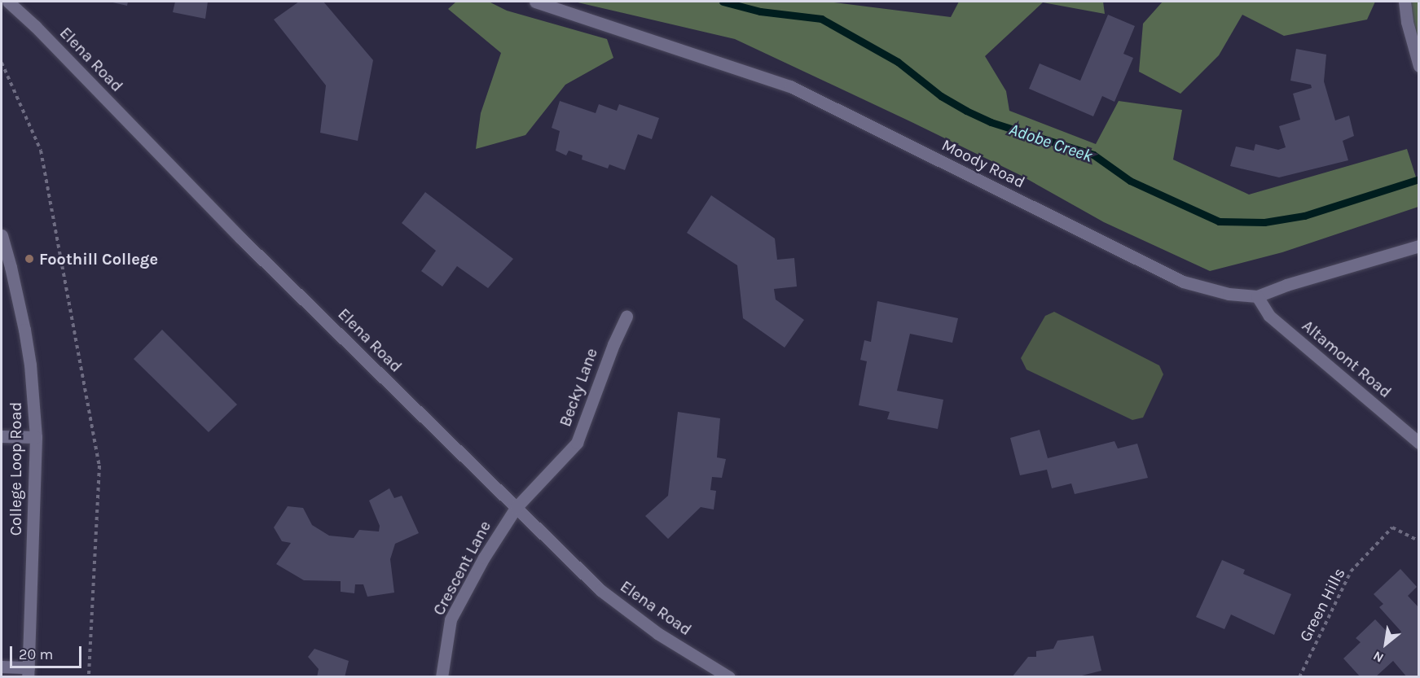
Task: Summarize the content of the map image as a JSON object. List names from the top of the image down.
{
  "streets": {
    "street": [
      "Elena Road",
      "Moody Road",
      "Altamont Road",
      "Becky Lane",
      "College Loop Road",
      "Crescent Lane"
    ],
    "path": ["Green Hills"]
  },
  "crossings": [
    ["Elena Road", "Becky Lane"],
    ["Elena Road", "Crescent Lane"],
    ["Moody Road", "Altamont Road"],
    ["Becky Lane", "Crescent Lane"]
  ],
  "water": ["Adobe Creek"],
  "places": ["Foothill College"],
  "scale_bar": "20 m",
  "north": "bottom left"
}
